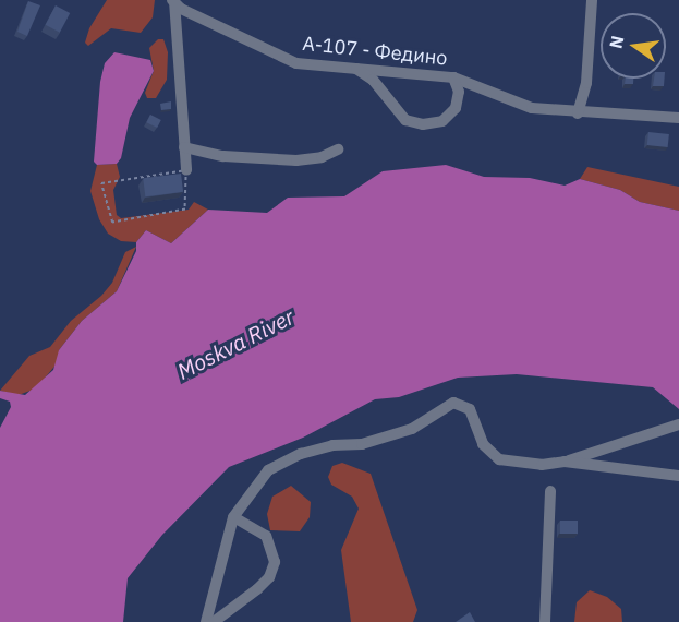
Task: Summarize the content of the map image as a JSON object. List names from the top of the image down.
{
  "streets": {
    "street": ["А-107 - Федино"]
  },
  "water": ["Moskva River"],
  "north": "left"
}
